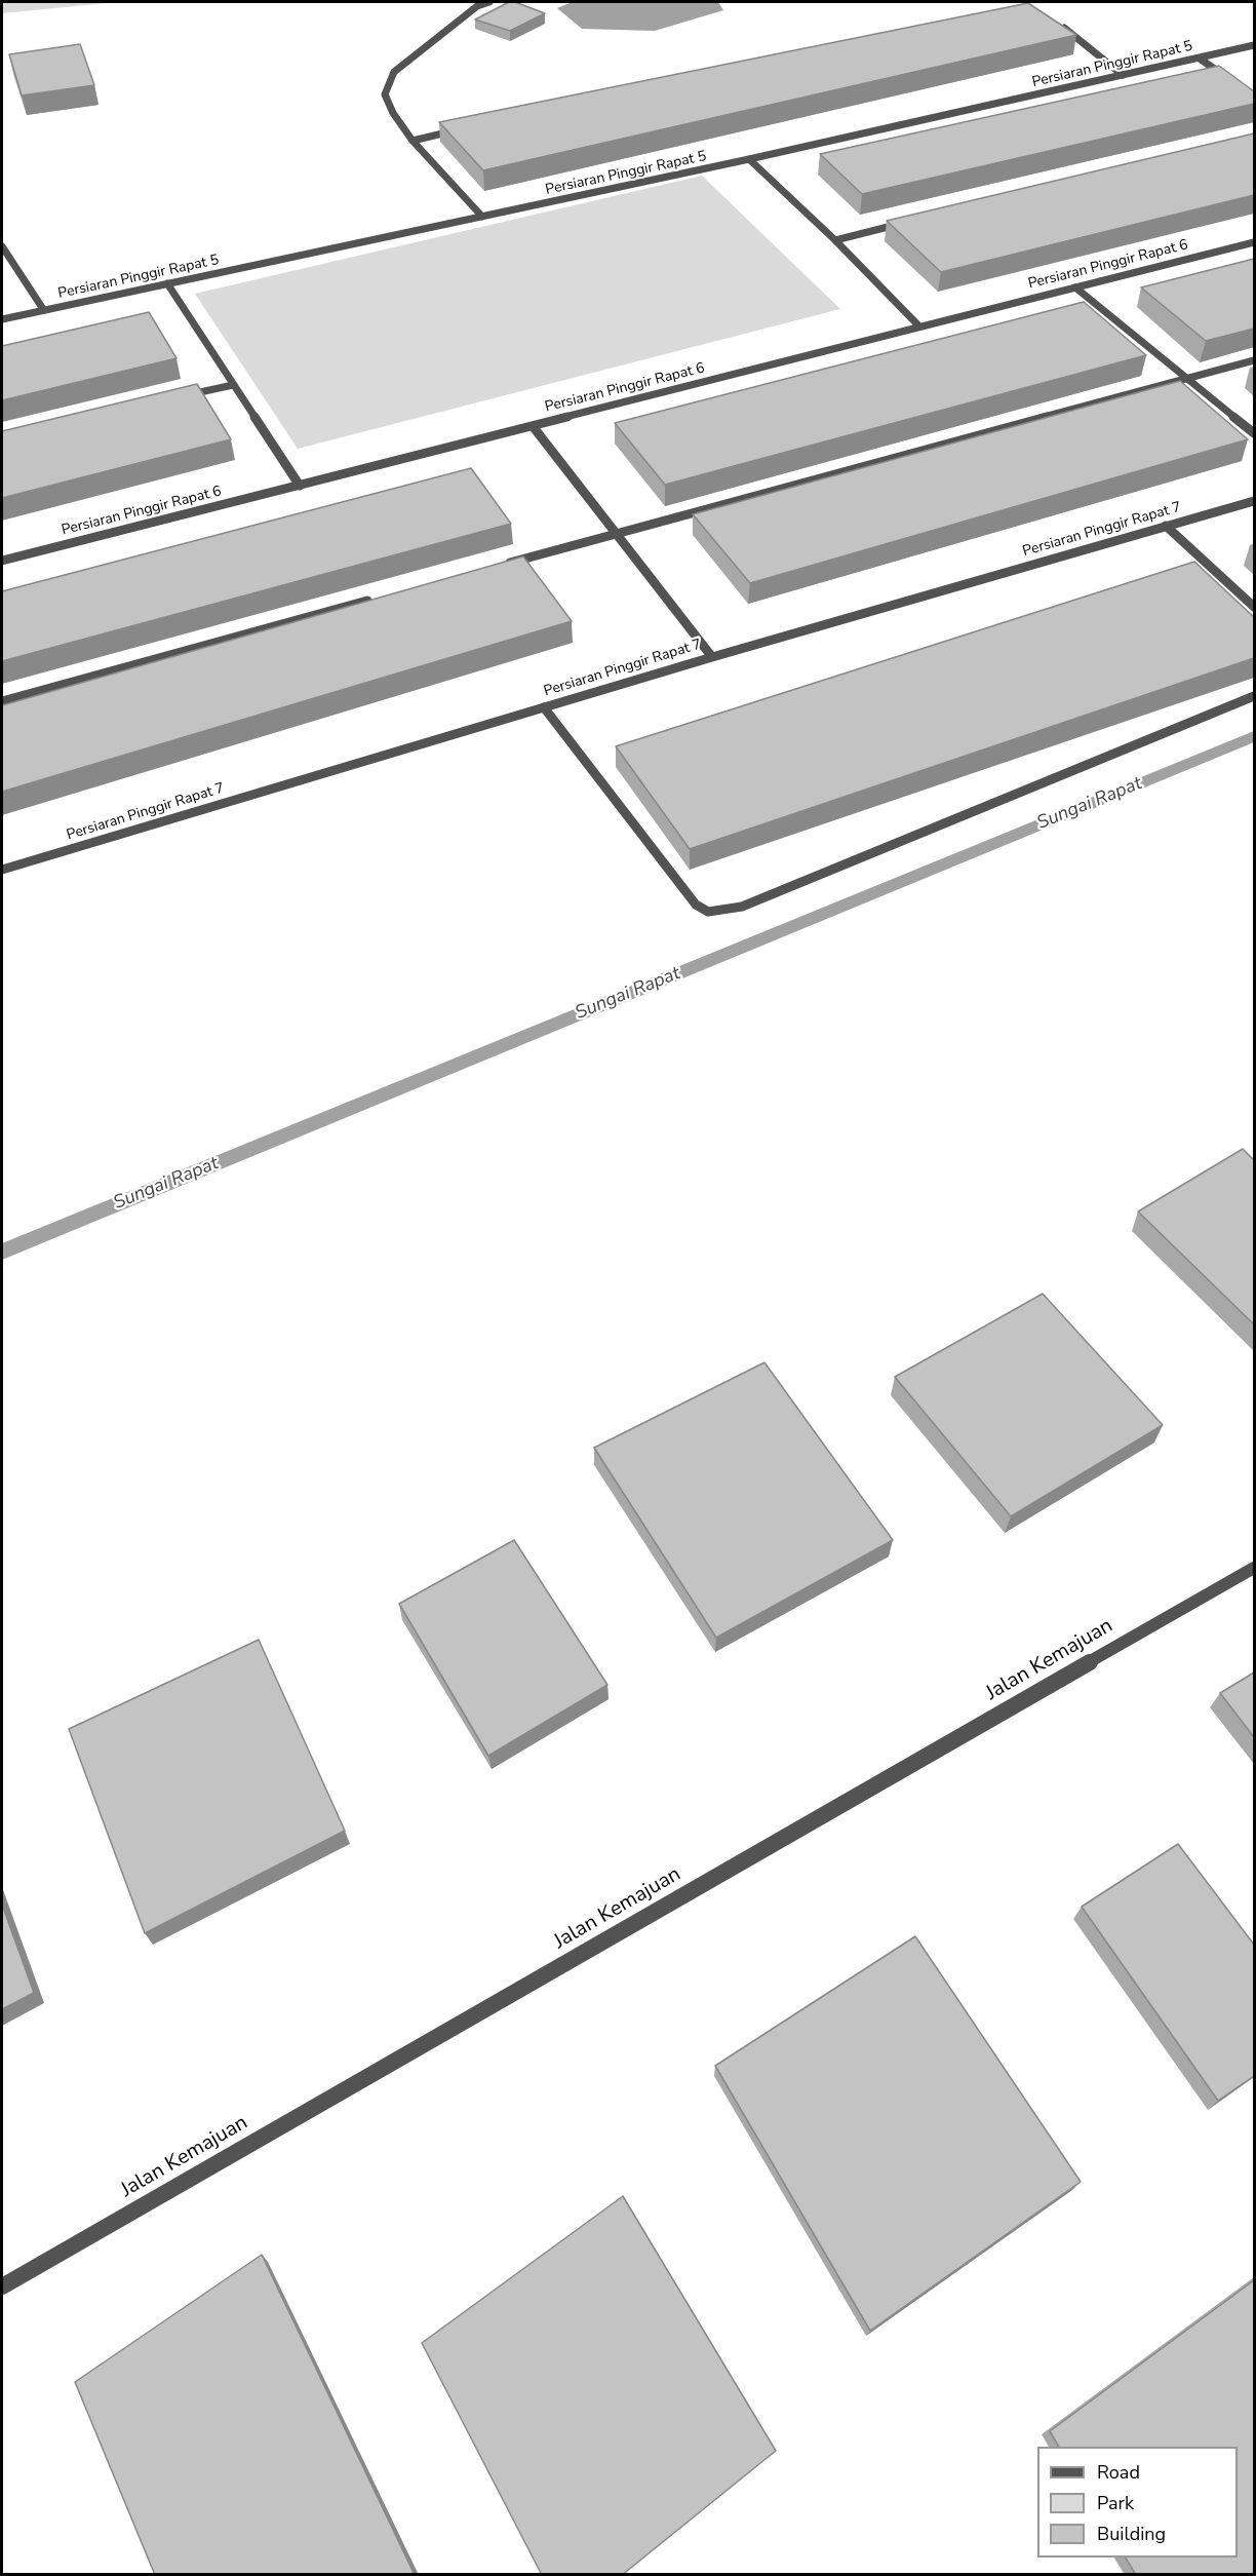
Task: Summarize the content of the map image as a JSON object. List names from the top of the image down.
{
  "streets": {
    "street": [
      "Persiaran Pinggir Rapat 5",
      "Persiaran Pinggir Rapat 6",
      "Persiaran Pinggir Rapat 7",
      "Jalan Kemajuan"
    ]
  },
  "water": ["Sungai Rapat"],
  "legend": ["Road", "Park", "Building"]
}
